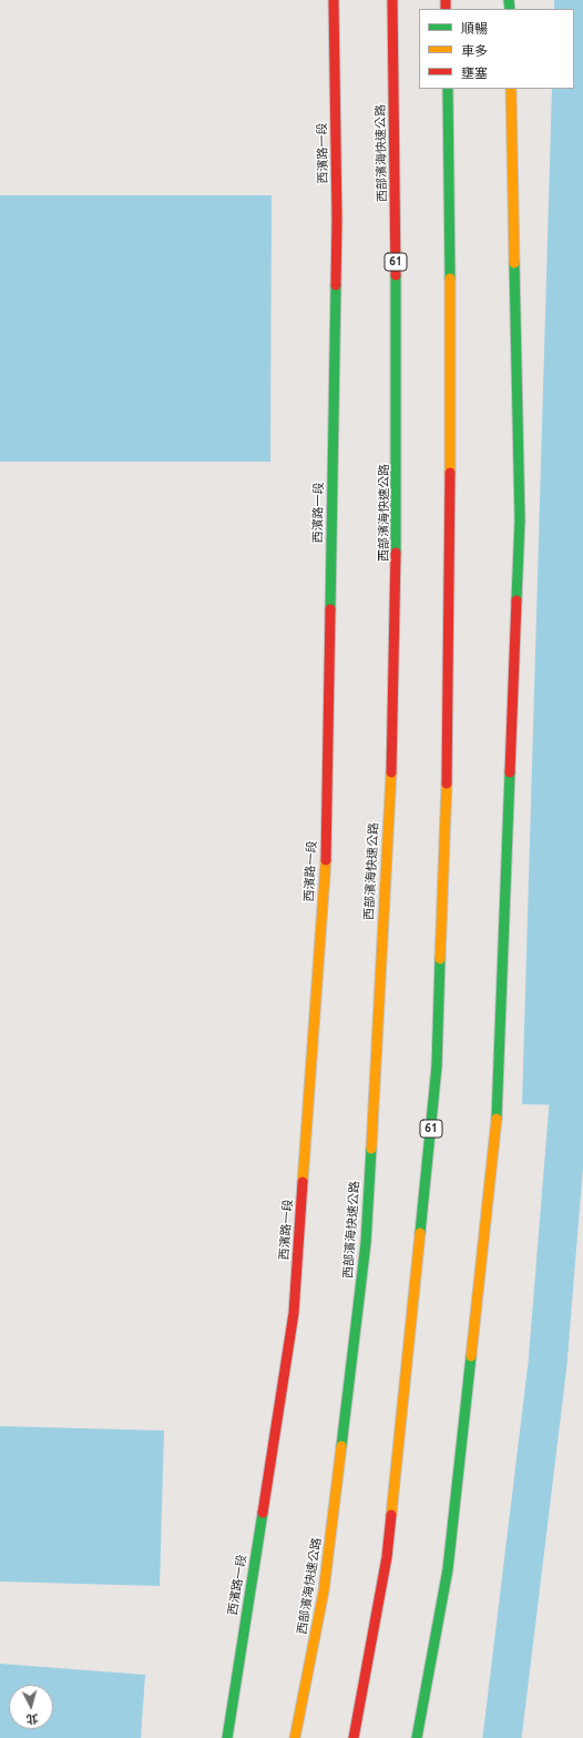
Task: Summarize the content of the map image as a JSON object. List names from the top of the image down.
{
  "streets": {
    "main road": ["西濱路一段", "西部濱海快速公路", "61"]
  },
  "legend": ["順暢", "車多", "壅塞"],
  "north": "bottom"
}
